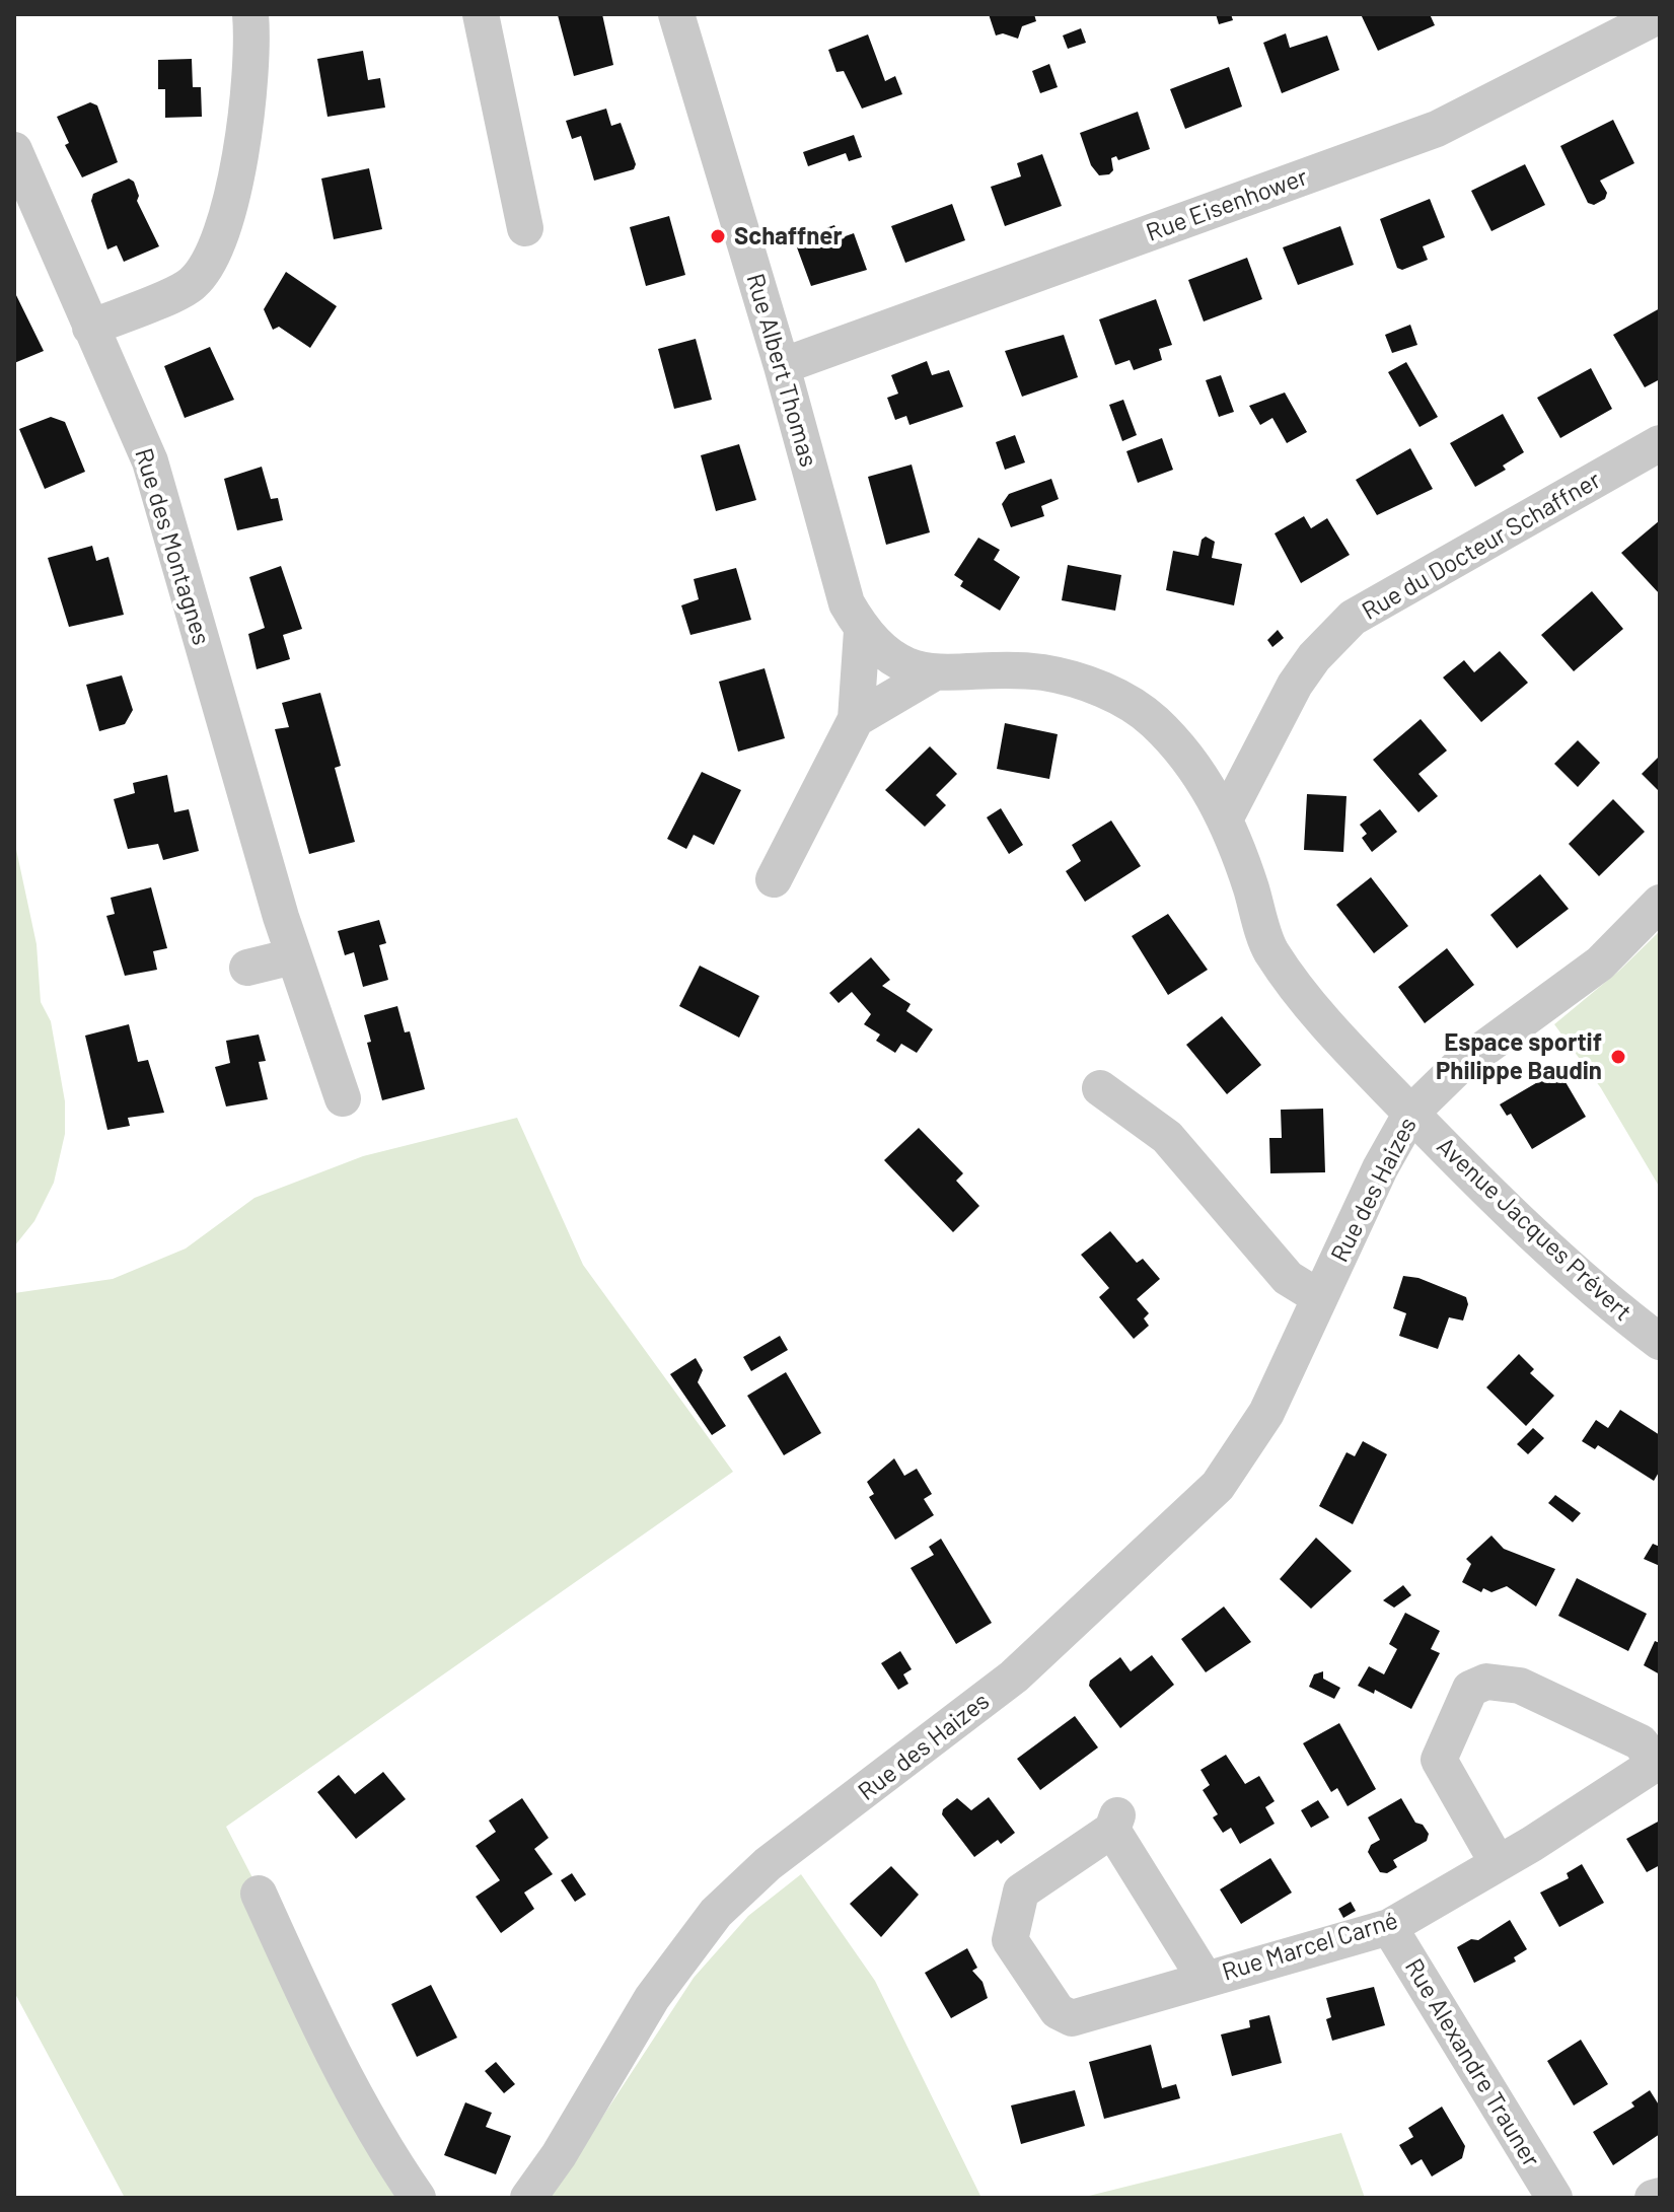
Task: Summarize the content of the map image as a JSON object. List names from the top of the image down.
{
  "streets": {
    "street": [
      "Rue Eisenhower",
      "Rue Albert Thomas",
      "Rue du Docteur Schaffner",
      "Rue des Montagnes",
      "Rue des Haizes",
      "Avenue Jacques Prévert",
      "Rue Marcel Carné",
      "Rue Alexandre Trauner"
    ]
  },
  "crossings": [
    ["Rue Eisenhower", "Rue Albert Thomas"],
    ["Rue Albert Thomas", "Rue du Docteur Schaffner"],
    ["Rue des Haizes", "Avenue Jacques Prévert"],
    ["Rue Marcel Carné", "Rue Alexandre Trauner"]
  ],
  "places": ["Schaffner", "Espace sportif Philippe Baudin"]
}
